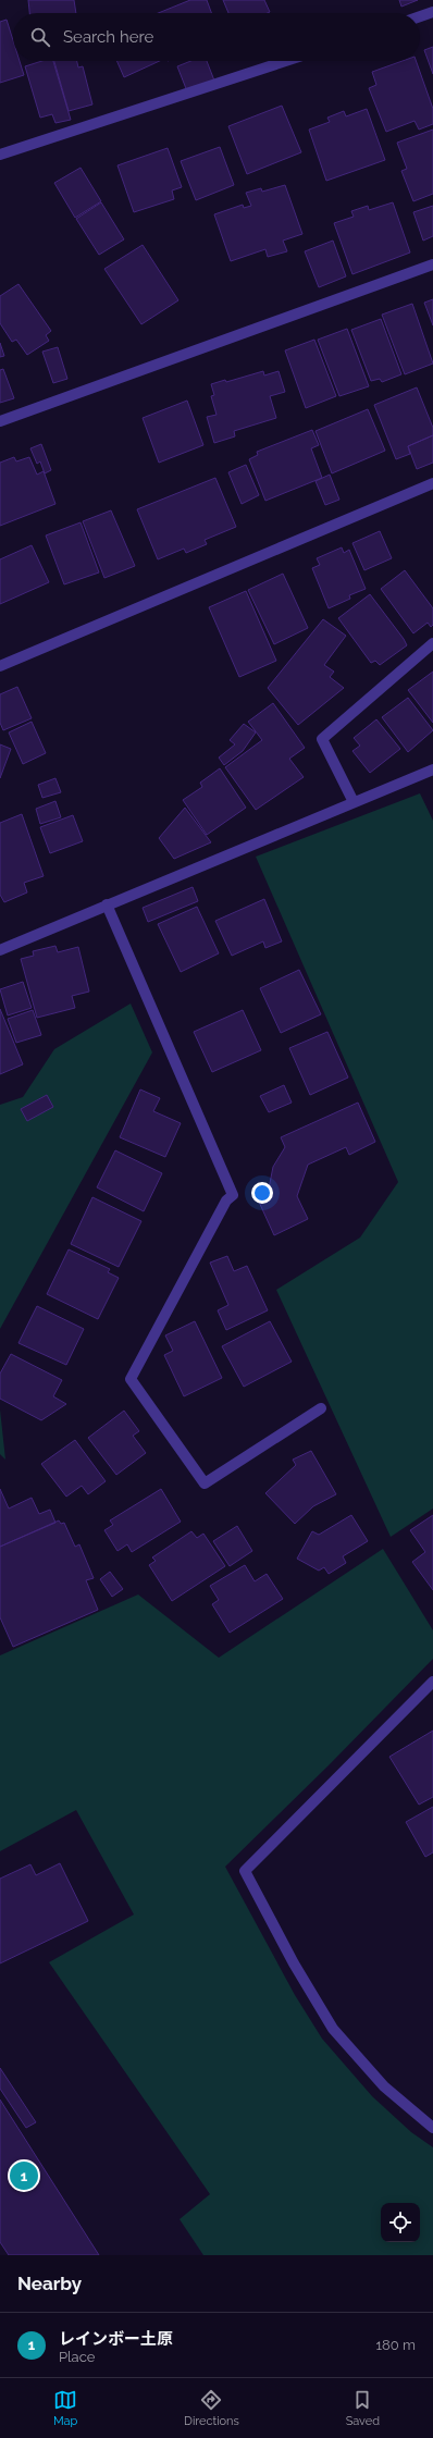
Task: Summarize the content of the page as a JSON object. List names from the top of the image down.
{
  "page": {
    "search": "Search here",
    "pins": "1",
    "heading": "Nearby",
    "list": [
      {
        "mark": "1",
        "name": "レインボー土原",
        "note": "Place",
        "value": "180 m"
      }
    ],
    "nav": ["Map", "Directions", "Saved"]
  }
}
